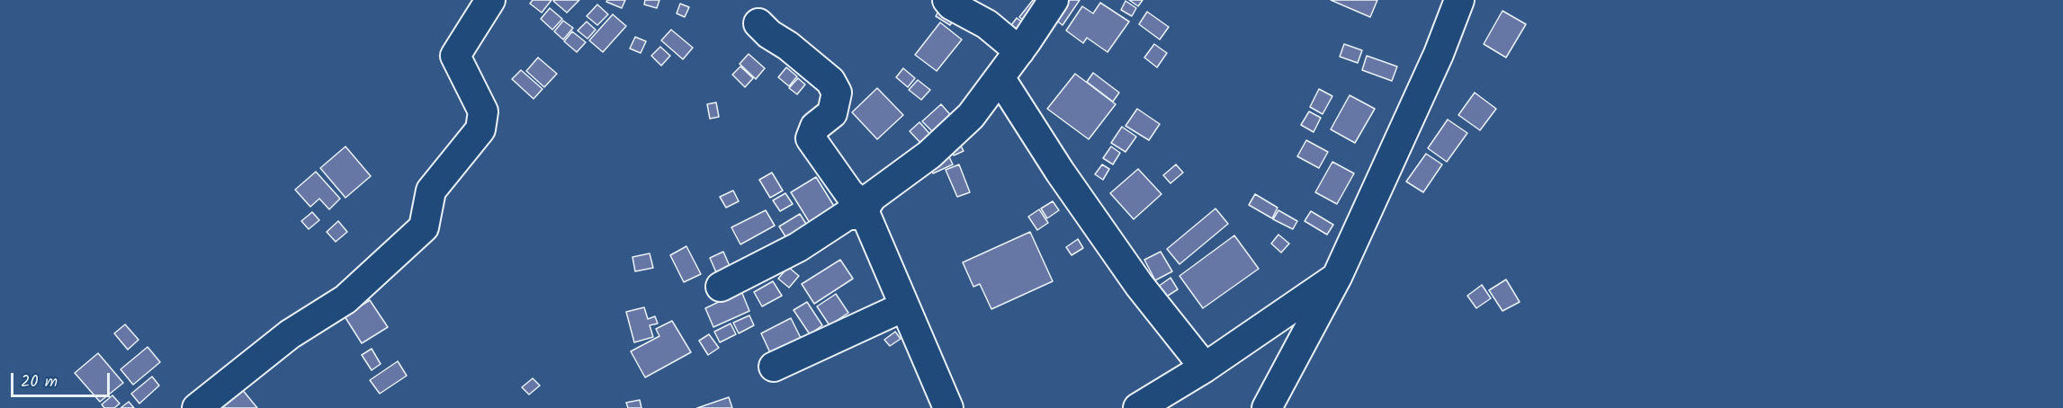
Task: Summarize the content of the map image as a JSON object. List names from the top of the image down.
{
  "scale_bar": "20 m"
}
